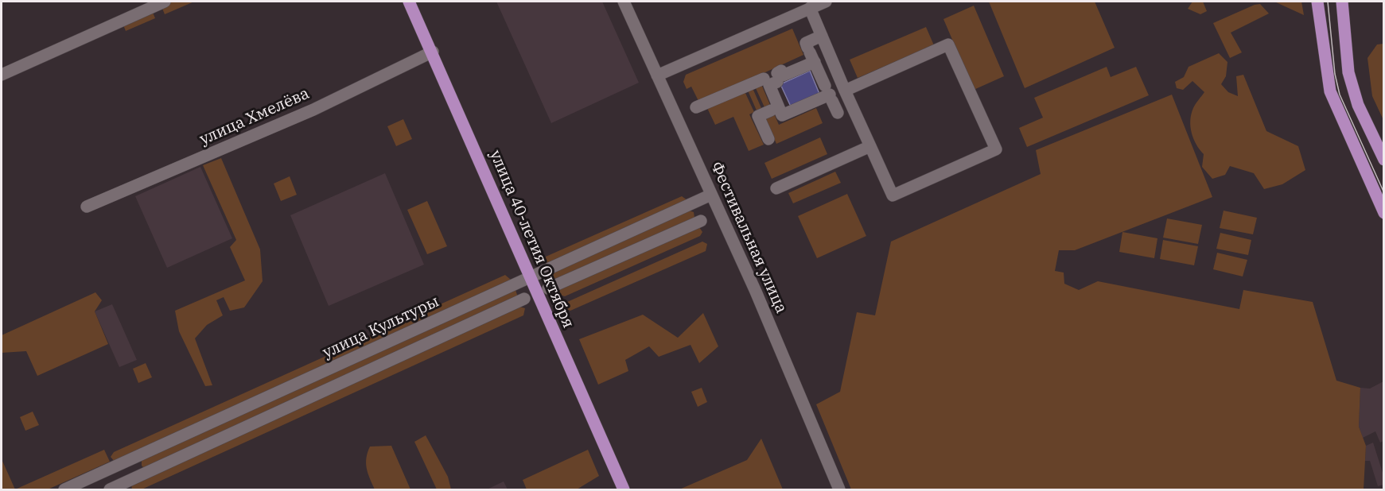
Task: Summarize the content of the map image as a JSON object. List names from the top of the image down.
{
  "streets": {
    "main road": ["улица 40-летия Октября"],
    "street": ["улица Хмелёва", "Фестивальная улица", "улица Культуры"]
  },
  "crossings": [
    ["улица Хмелёва", "улица 40-летия Октября"],
    ["Фестивальная улица", "улица Культуры"],
    ["улица 40-летия Октября", "улица Культуры"]
  ]
}
